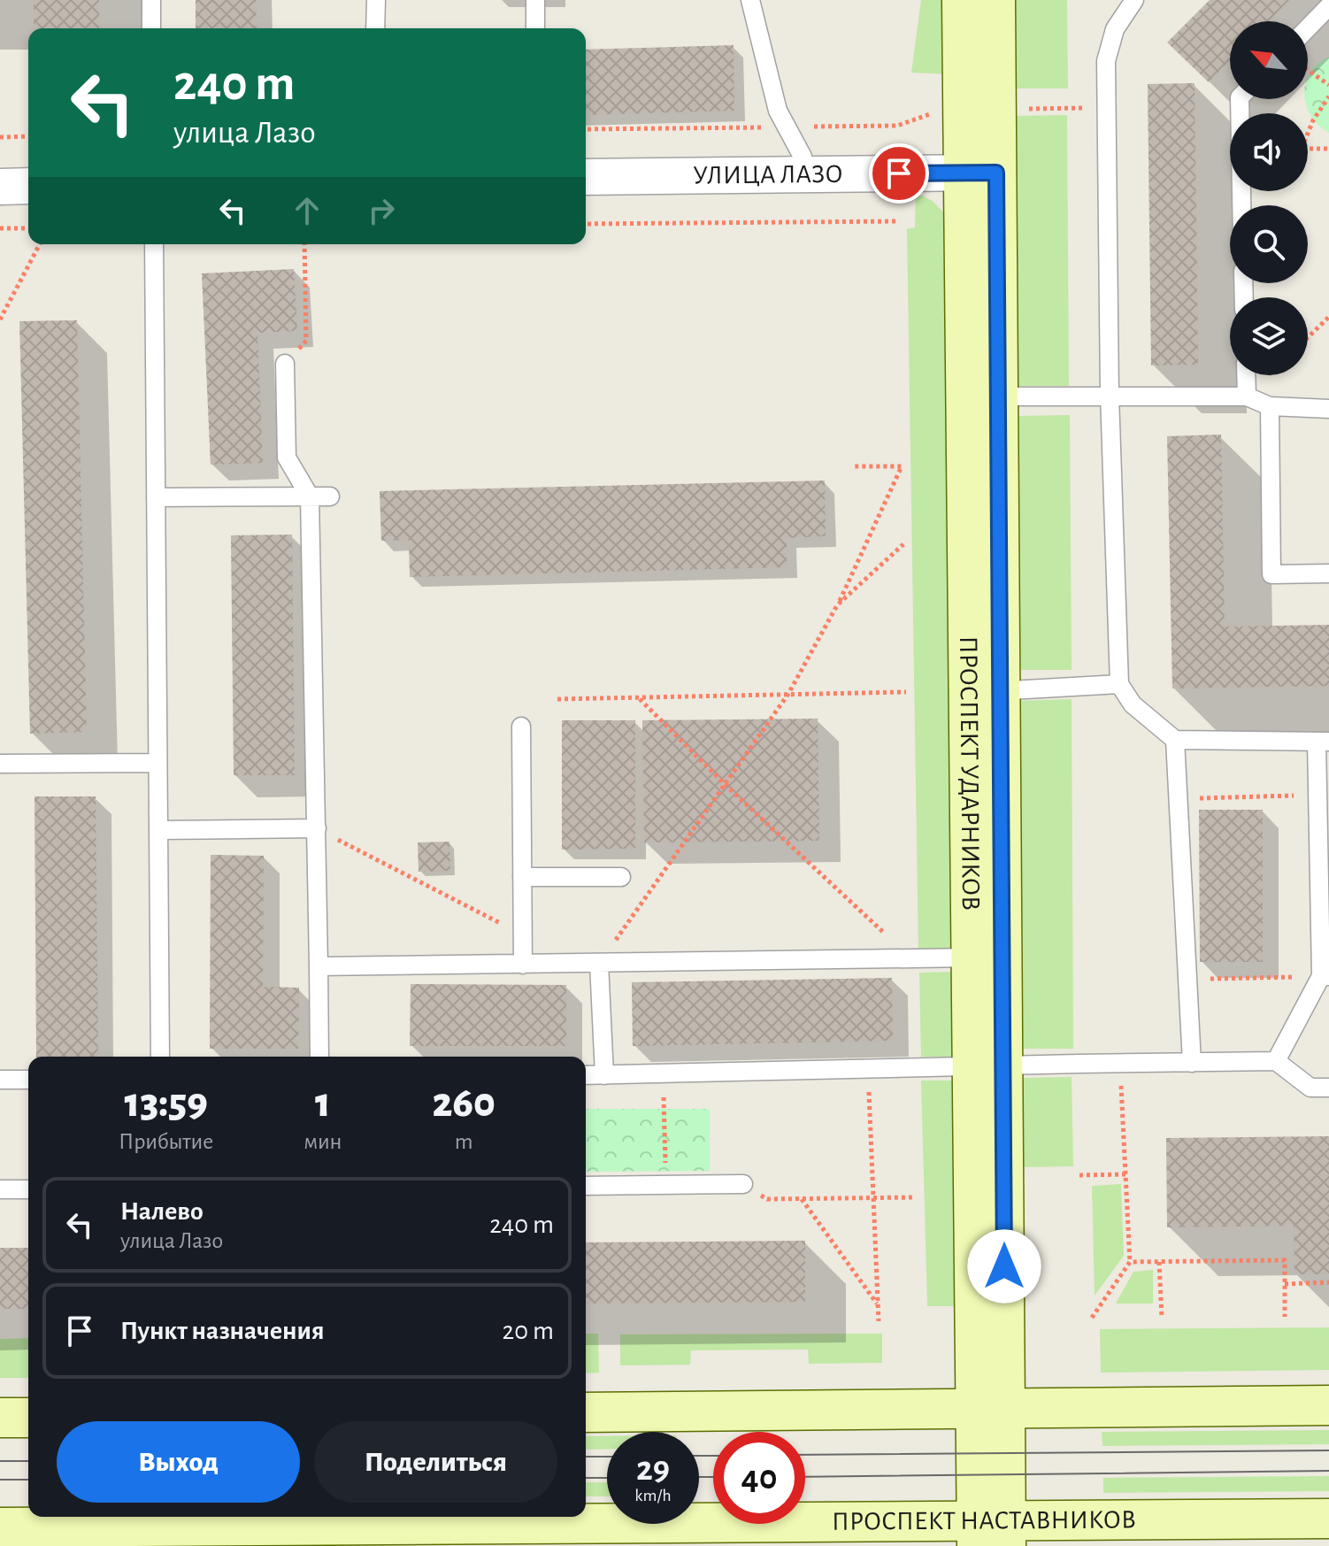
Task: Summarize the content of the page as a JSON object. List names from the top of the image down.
{
  "streets": {
    "main road": ["ПРОСПЕКТ УДАРНИКОВ", "ПРОСПЕКТ НАСТАВНИКОВ"],
    "street": ["УЛИЦА ЛАЗО"]
  },
  "crossings": [
    ["УЛИЦА ЛАЗО", "ПРОСПЕКТ УДАРНИКОВ"],
    ["ПРОСПЕКТ УДАРНИКОВ", "ПРОСПЕКТ НАСТАВНИКОВ"]
  ],
  "north": "top left",
  "page": {
    "turn": ["240 m", "улица Лазо"],
    "eta": [
      "13:59",
      "Прибытие",
      "1",
      "мин",
      "260",
      "m"
    ],
    "list": [
      {
        "name": "Налево",
        "note": "улица Лазо",
        "value": "240 m"
      },
      {
        "name": "Пункт назначения",
        "value": "20 m"
      }
    ],
    "buttons": ["Выход", "Поделиться"],
    "speed": "29 km/h",
    "limit": "40"
  }
}
